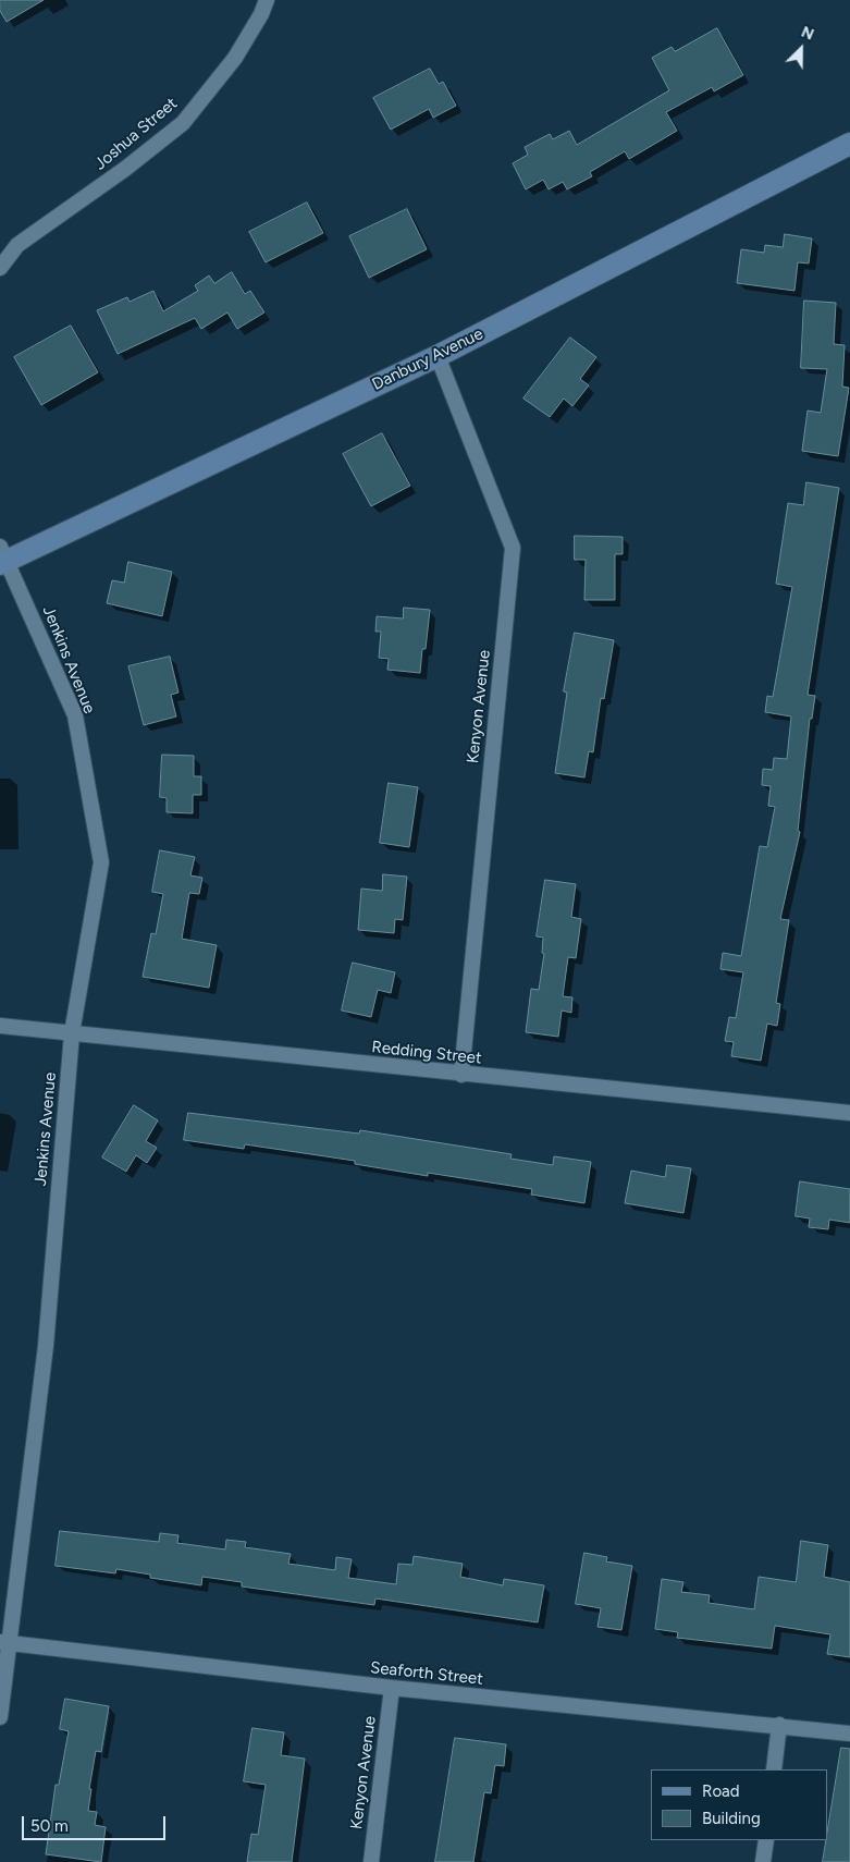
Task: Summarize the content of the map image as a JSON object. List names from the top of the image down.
{
  "streets": {
    "street": [
      "Joshua Street",
      "Danbury Avenue",
      "Jenkins Avenue",
      "Kenyon Avenue",
      "Redding Street",
      "Seaforth Street"
    ]
  },
  "crossings": [
    ["Danbury Avenue", "Jenkins Avenue"],
    ["Danbury Avenue", "Kenyon Avenue"],
    ["Jenkins Avenue", "Redding Street"],
    ["Jenkins Avenue", "Seaforth Street"],
    ["Kenyon Avenue", "Redding Street"],
    ["Kenyon Avenue", "Seaforth Street"]
  ],
  "legend": ["Road", "Building"],
  "scale_bar": "50 m",
  "north": "top right"
}
